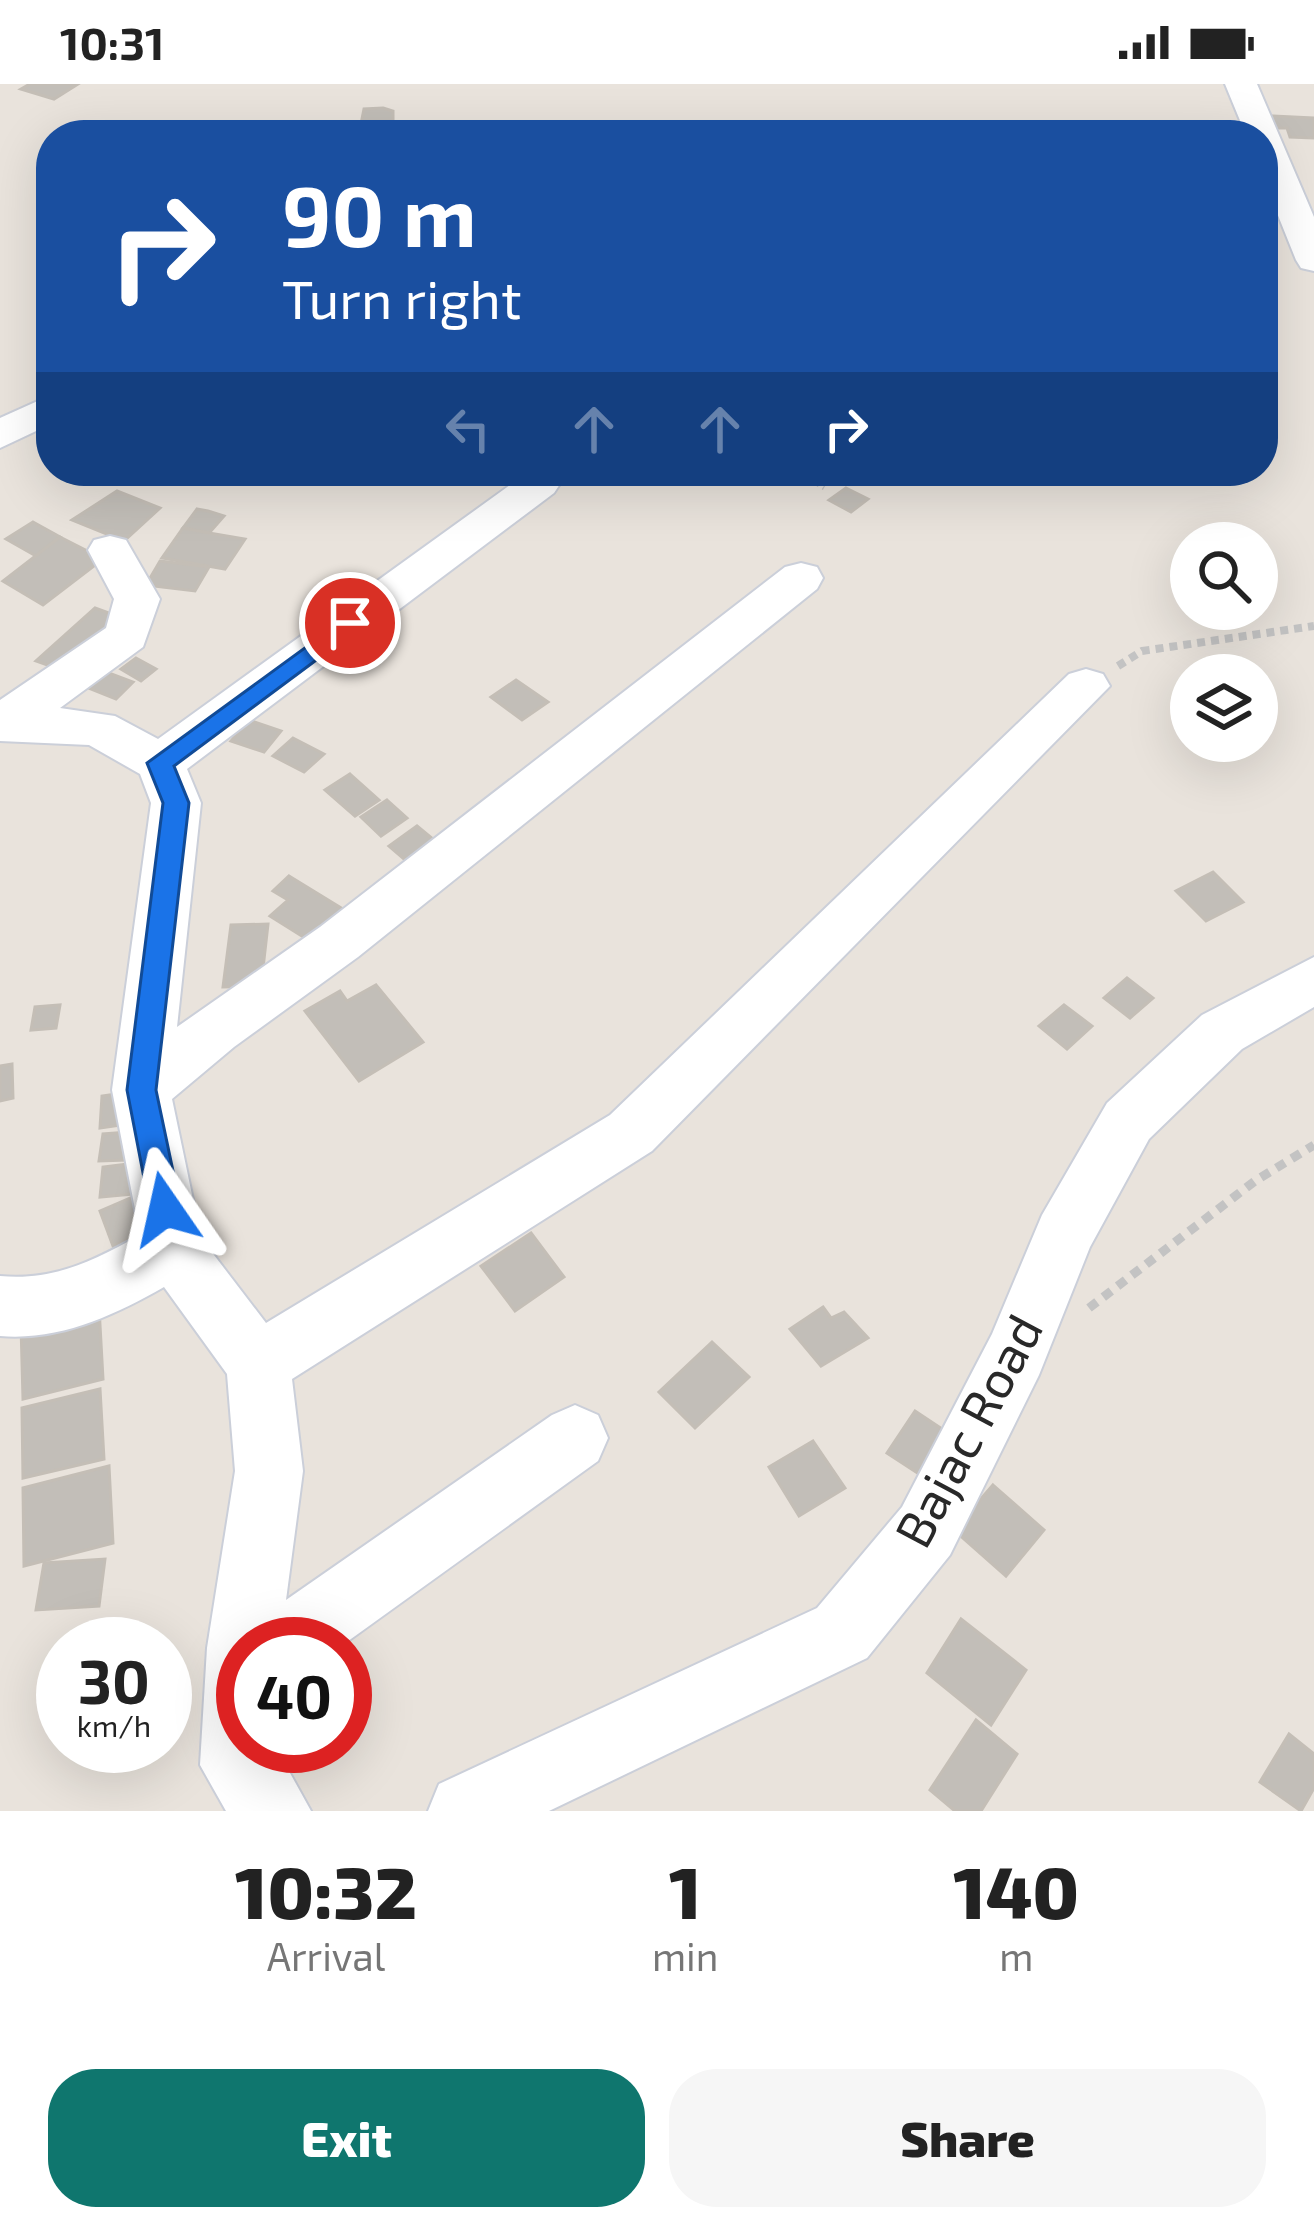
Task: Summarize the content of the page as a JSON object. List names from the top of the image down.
{
  "streets": {
    "street": ["Bajac Road"]
  },
  "page": {
    "status": "10:31",
    "turn": ["90 m", "Turn right"],
    "speed": "30 km/h",
    "limit": "40",
    "eta": [
      "10:32",
      "Arrival",
      "1",
      "min",
      "140",
      "m"
    ],
    "buttons": ["Exit", "Share"]
  }
}
